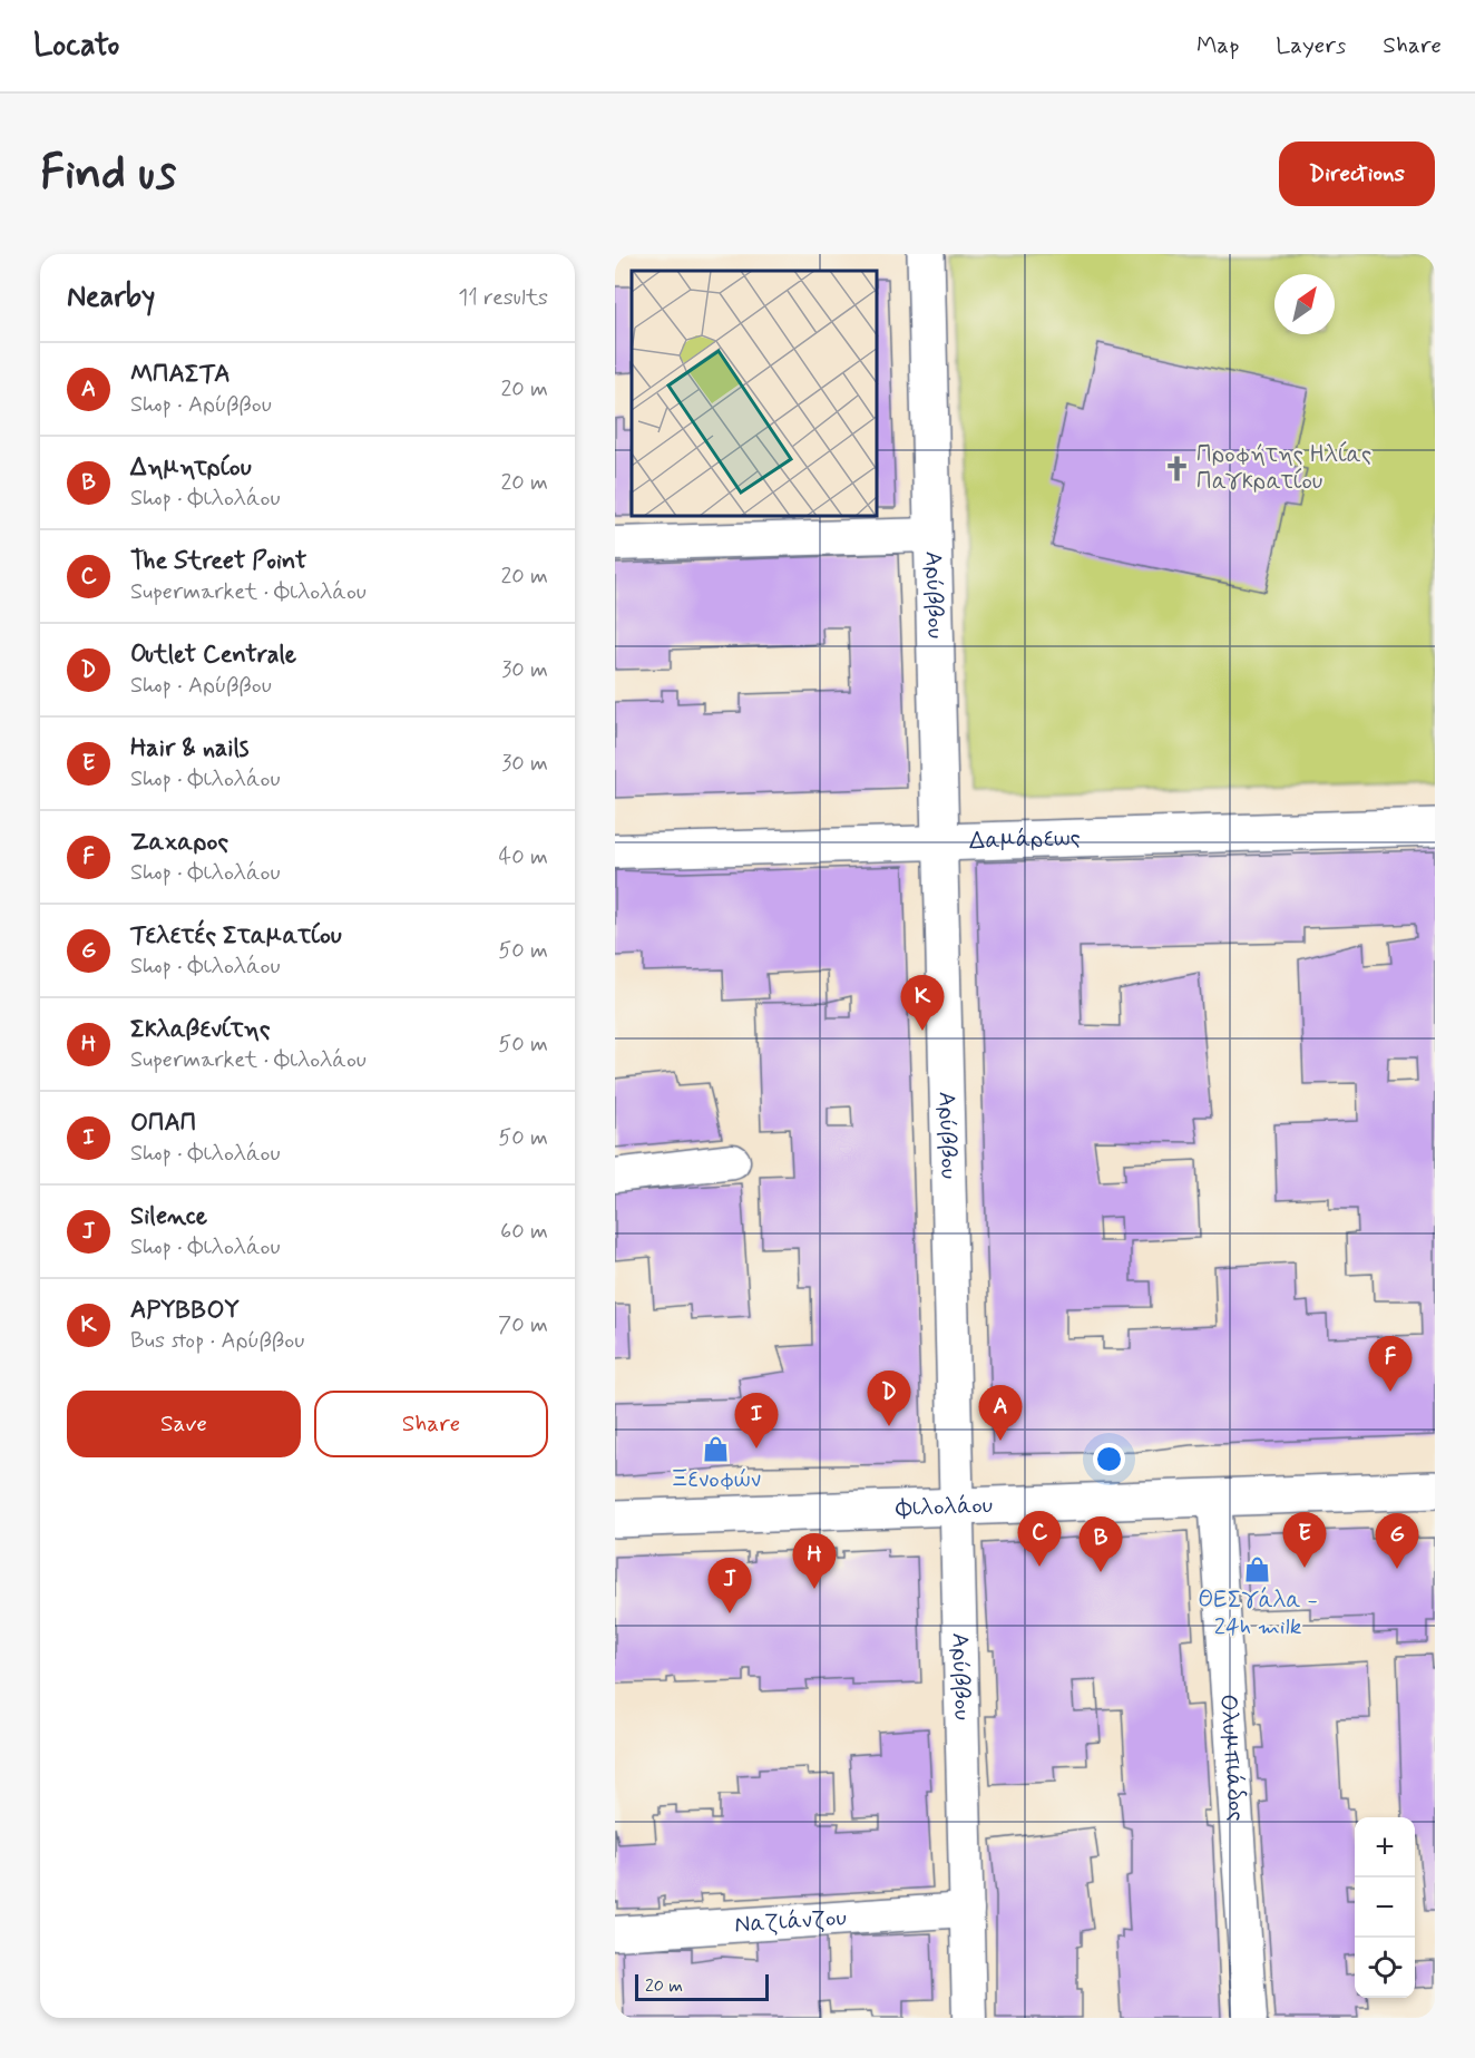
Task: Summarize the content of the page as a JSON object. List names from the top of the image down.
{
  "streets": {
    "street": [
      "Αρύββου",
      "Δαμάρεως",
      "Φιλολάου",
      "Ολυμπιάδος",
      "Ναζιάνζου"
    ]
  },
  "crossings": [
    ["Αρύββου", "Δαμάρεως"],
    ["Αρύββου", "Φιλολάου"],
    ["Αρύββου", "Ναζιάνζου"],
    ["Φιλολάου", "Ολυμπιάδος"]
  ],
  "places": {
    "church": ["Προφήτης Ηλίας Παγκρατίου"],
    "shop": ["Ξενοφών", "ΘΕΣγάλα - 24h milk"]
  },
  "scale_bar": "20 m",
  "north": "top right",
  "page": {
    "header": "Locato",
    "nav": ["Map", "Layers", "Share"],
    "buttons": [
      "Directions",
      ["Save", "Share"]
    ],
    "title": "Find us",
    "heading": ["Nearby", "11 results"],
    "list": [
      {
        "mark": "A",
        "name": "ΜΠΑΣΤΑ",
        "note": "Shop · Αρύββου",
        "value": "20 m"
      },
      {
        "mark": "B",
        "name": "Δημητρίου",
        "note": "Shop · Φιλολάου",
        "value": "20 m"
      },
      {
        "mark": "C",
        "name": "The Street Point",
        "note": "Supermarket · Φιλολάου",
        "value": "20 m"
      },
      {
        "mark": "D",
        "name": "Outlet Centrale",
        "note": "Shop · Αρύββου",
        "value": "30 m"
      },
      {
        "mark": "E",
        "name": "Hair & nails",
        "note": "Shop · Φιλολάου",
        "value": "30 m"
      },
      {
        "mark": "F",
        "name": "Ζαχαρος",
        "note": "Shop · Φιλολάου",
        "value": "40 m"
      },
      {
        "mark": "G",
        "name": "Τελετές Σταματίου",
        "note": "Shop · Φιλολάου",
        "value": "50 m"
      },
      {
        "mark": "H",
        "name": "Σκλαβενίτης",
        "note": "Supermarket · Φιλολάου",
        "value": "50 m"
      },
      {
        "mark": "I",
        "name": "ΟΠΑΠ",
        "note": "Shop · Φιλολάου",
        "value": "50 m"
      },
      {
        "mark": "J",
        "name": "Silence",
        "note": "Shop · Φιλολάου",
        "value": "60 m"
      },
      {
        "mark": "K",
        "name": "ΑΡΥΒΒΟΥ",
        "note": "Bus stop · Αρύββου",
        "value": "70 m"
      }
    ],
    "pins": [
      "K",
      "F",
      "D",
      "A",
      "I",
      "C",
      "E",
      "G",
      "B",
      "H",
      "J"
    ],
    "map_buttons": ["+", "−"],
    "scale": "20 m"
  }
}
